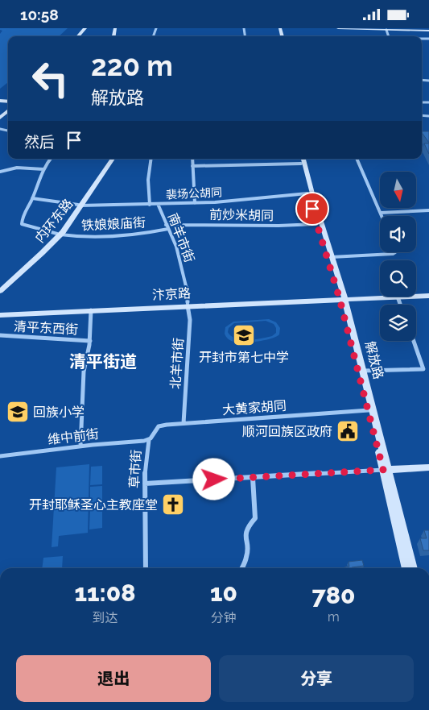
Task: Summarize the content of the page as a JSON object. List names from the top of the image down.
{
  "streets": {
    "main road": ["内环东路", "汴京路", "解放路"],
    "street": [
      "裴场公胡同",
      "前炒米胡同",
      "铁娘娘庙街",
      "南羊市街",
      "清平东西街",
      "北羊市街",
      "大黄家胡同",
      "维中前街",
      "草市街"
    ]
  },
  "crossings": [
    ["裴场公胡同", "内环东路"],
    ["裴场公胡同", "铁娘娘庙街"],
    ["裴场公胡同", "南羊市街"],
    ["裴场公胡同", "解放路"],
    ["前炒米胡同", "铁娘娘庙街"],
    ["前炒米胡同", "南羊市街"],
    ["前炒米胡同", "解放路"],
    ["内环东路", "铁娘娘庙街"],
    ["铁娘娘庙街", "南羊市街"],
    ["南羊市街", "汴京路"],
    ["南羊市街", "北羊市街"],
    ["汴京路", "解放路"],
    ["汴京路", "北羊市街"],
    ["解放路", "大黄家胡同"],
    ["北羊市街", "大黄家胡同"],
    ["大黄家胡同", "维中前街"],
    ["大黄家胡同", "草市街"],
    ["维中前街", "草市街"]
  ],
  "districts": ["清平街道"],
  "places": {
    "school or university": ["开封市第七中学", "回族小学"],
    "public building": ["顺河回族区政府"],
    "church": ["开封耶稣圣心主教座堂"]
  },
  "north": "bottom",
  "page": {
    "status": "10:58",
    "turn": ["220 m", "解放路"],
    "then": "然后",
    "eta": [
      "11:08",
      "到达",
      "10",
      "分钟",
      "780",
      "m"
    ],
    "buttons": ["退出", "分享"]
  }
}
